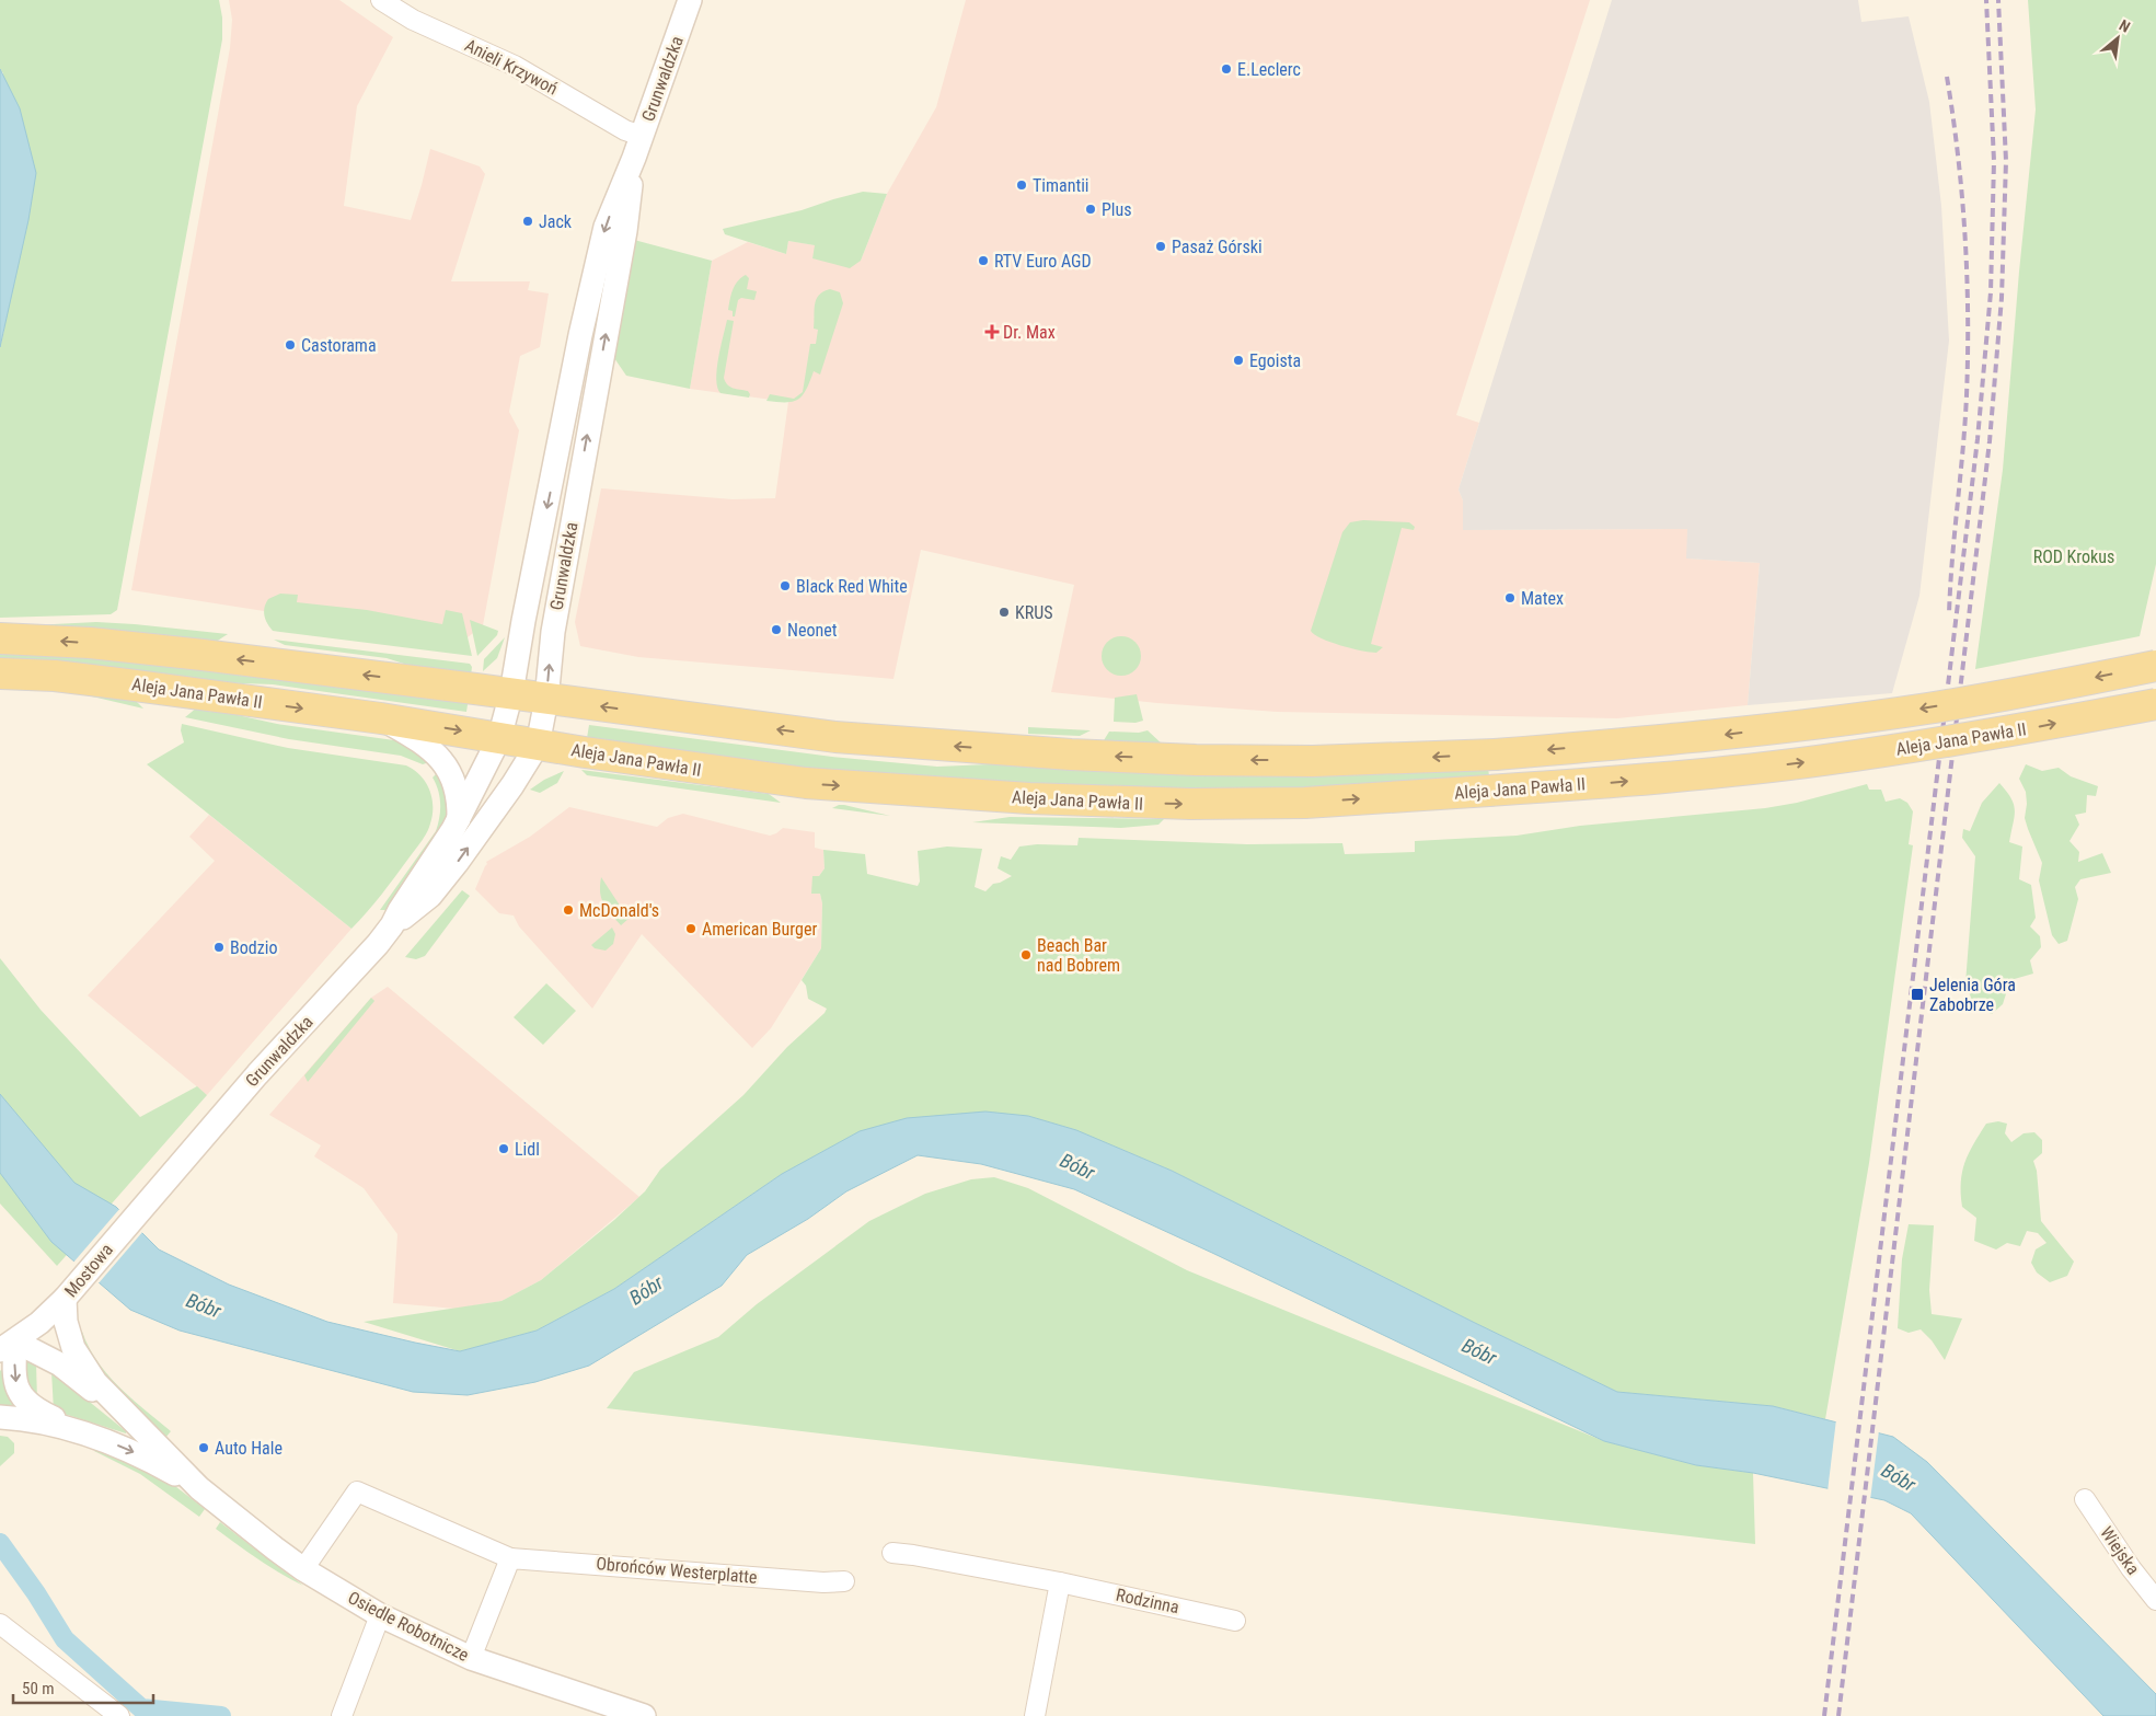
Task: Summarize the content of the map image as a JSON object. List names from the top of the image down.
{
  "streets": {
    "main road": ["Aleja Jana Pawła II"],
    "street": [
      "Anieli Krzywoń",
      "Grunwaldzka",
      "Mostowa",
      "Wiejska",
      "Obrońców Westerplatte",
      "Rodzinna",
      "Osiedle Robotnicze"
    ]
  },
  "crossings": [
    ["Anieli Krzywoń", "Grunwaldzka"],
    ["Grunwaldzka", "Aleja Jana Pawła II"],
    ["Grunwaldzka", "Mostowa"],
    ["Mostowa", "Osiedle Robotnicze"],
    ["Obrońców Westerplatte", "Osiedle Robotnicze"]
  ],
  "water": ["Bóbr"],
  "parks": ["ROD Krokus"],
  "places": {
    "other": [
      "E.Leclerc",
      "Timantii",
      "Plus",
      "Jack",
      "Pasaż Górski",
      "RTV Euro AGD",
      "Castorama",
      "Egoista",
      "Black Red White",
      "Matex",
      "KRUS",
      "Neonet",
      "McDonald's",
      "American Burger",
      "Bodzio",
      "Beach Bar nad Bobrem",
      "Lidl",
      "Auto Hale"
    ],
    "health": ["Dr. Max"],
    "transit": ["Jelenia Góra Zabobrze"]
  },
  "scale_bar": "50 m",
  "north": "top right"
}
